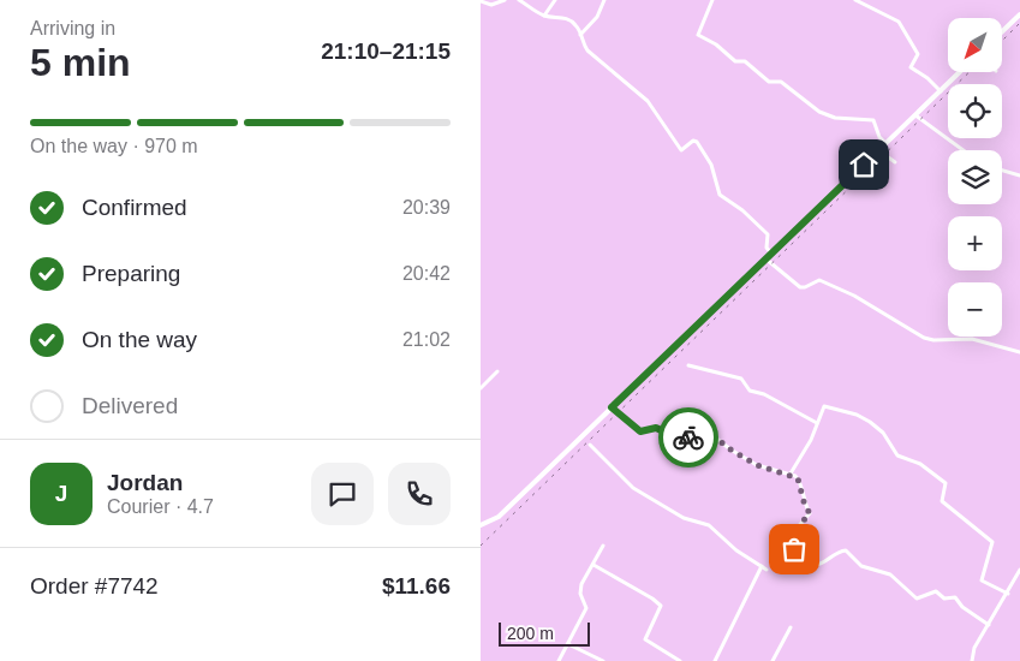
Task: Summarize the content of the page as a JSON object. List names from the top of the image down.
{
  "scale_bar": "200 m",
  "north": "bottom left",
  "page": {
    "heading": ["5 min", "Arriving in", "21:10–21:15"],
    "panel": [
      "Jordan",
      "Courier · 4.7",
      "Order #7742",
      "$11.66"
    ],
    "map_buttons": ["+", "−"],
    "bar": "On the way · 970 m",
    "list": [
      ["Confirmed", "20:39"],
      ["Preparing", "20:42"],
      ["On the way", "21:02"],
      "Delivered"
    ],
    "round": "J",
    "scale": "200 m"
  }
}
